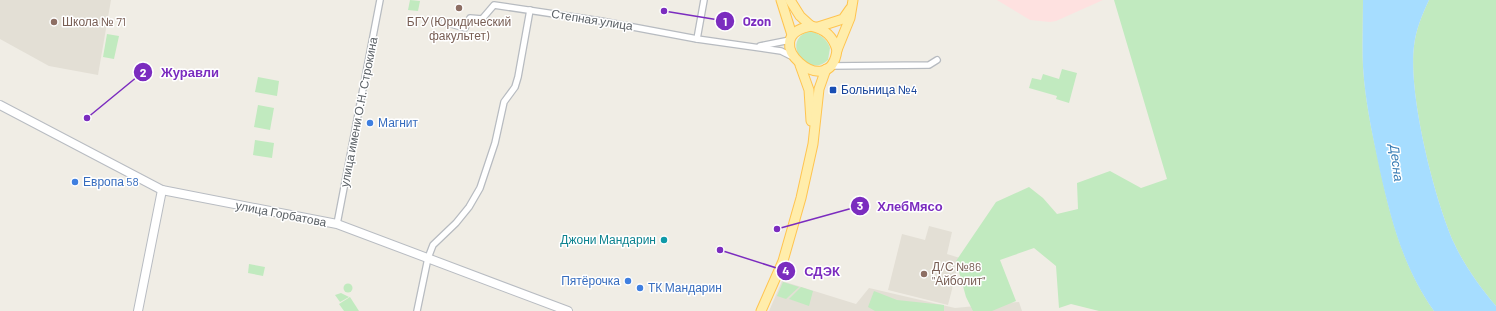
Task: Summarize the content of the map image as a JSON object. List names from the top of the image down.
{
  "streets": {
    "main road": ["улица Горбатова"],
    "street": ["Степная улица", "улица имени О.Н. Строкина"]
  },
  "crossings": [
    ["улица имени О.Н. Строкина", "улица Горбатова"]
  ],
  "water": ["Десна"],
  "places": {
    "other": [
      "БГУ (Юридический факультет)",
      "Ozon",
      "Школа № 71",
      "Журавли",
      "Магнит",
      "Европа 58",
      "ХлебМясо",
      "Джони Мандарин",
      "СДЭК",
      "Д/С №86 \"Айболит\"",
      "Пятёрочка",
      "ТК Мандарин"
    ],
    "transit": ["Больница №4"]
  }
}
